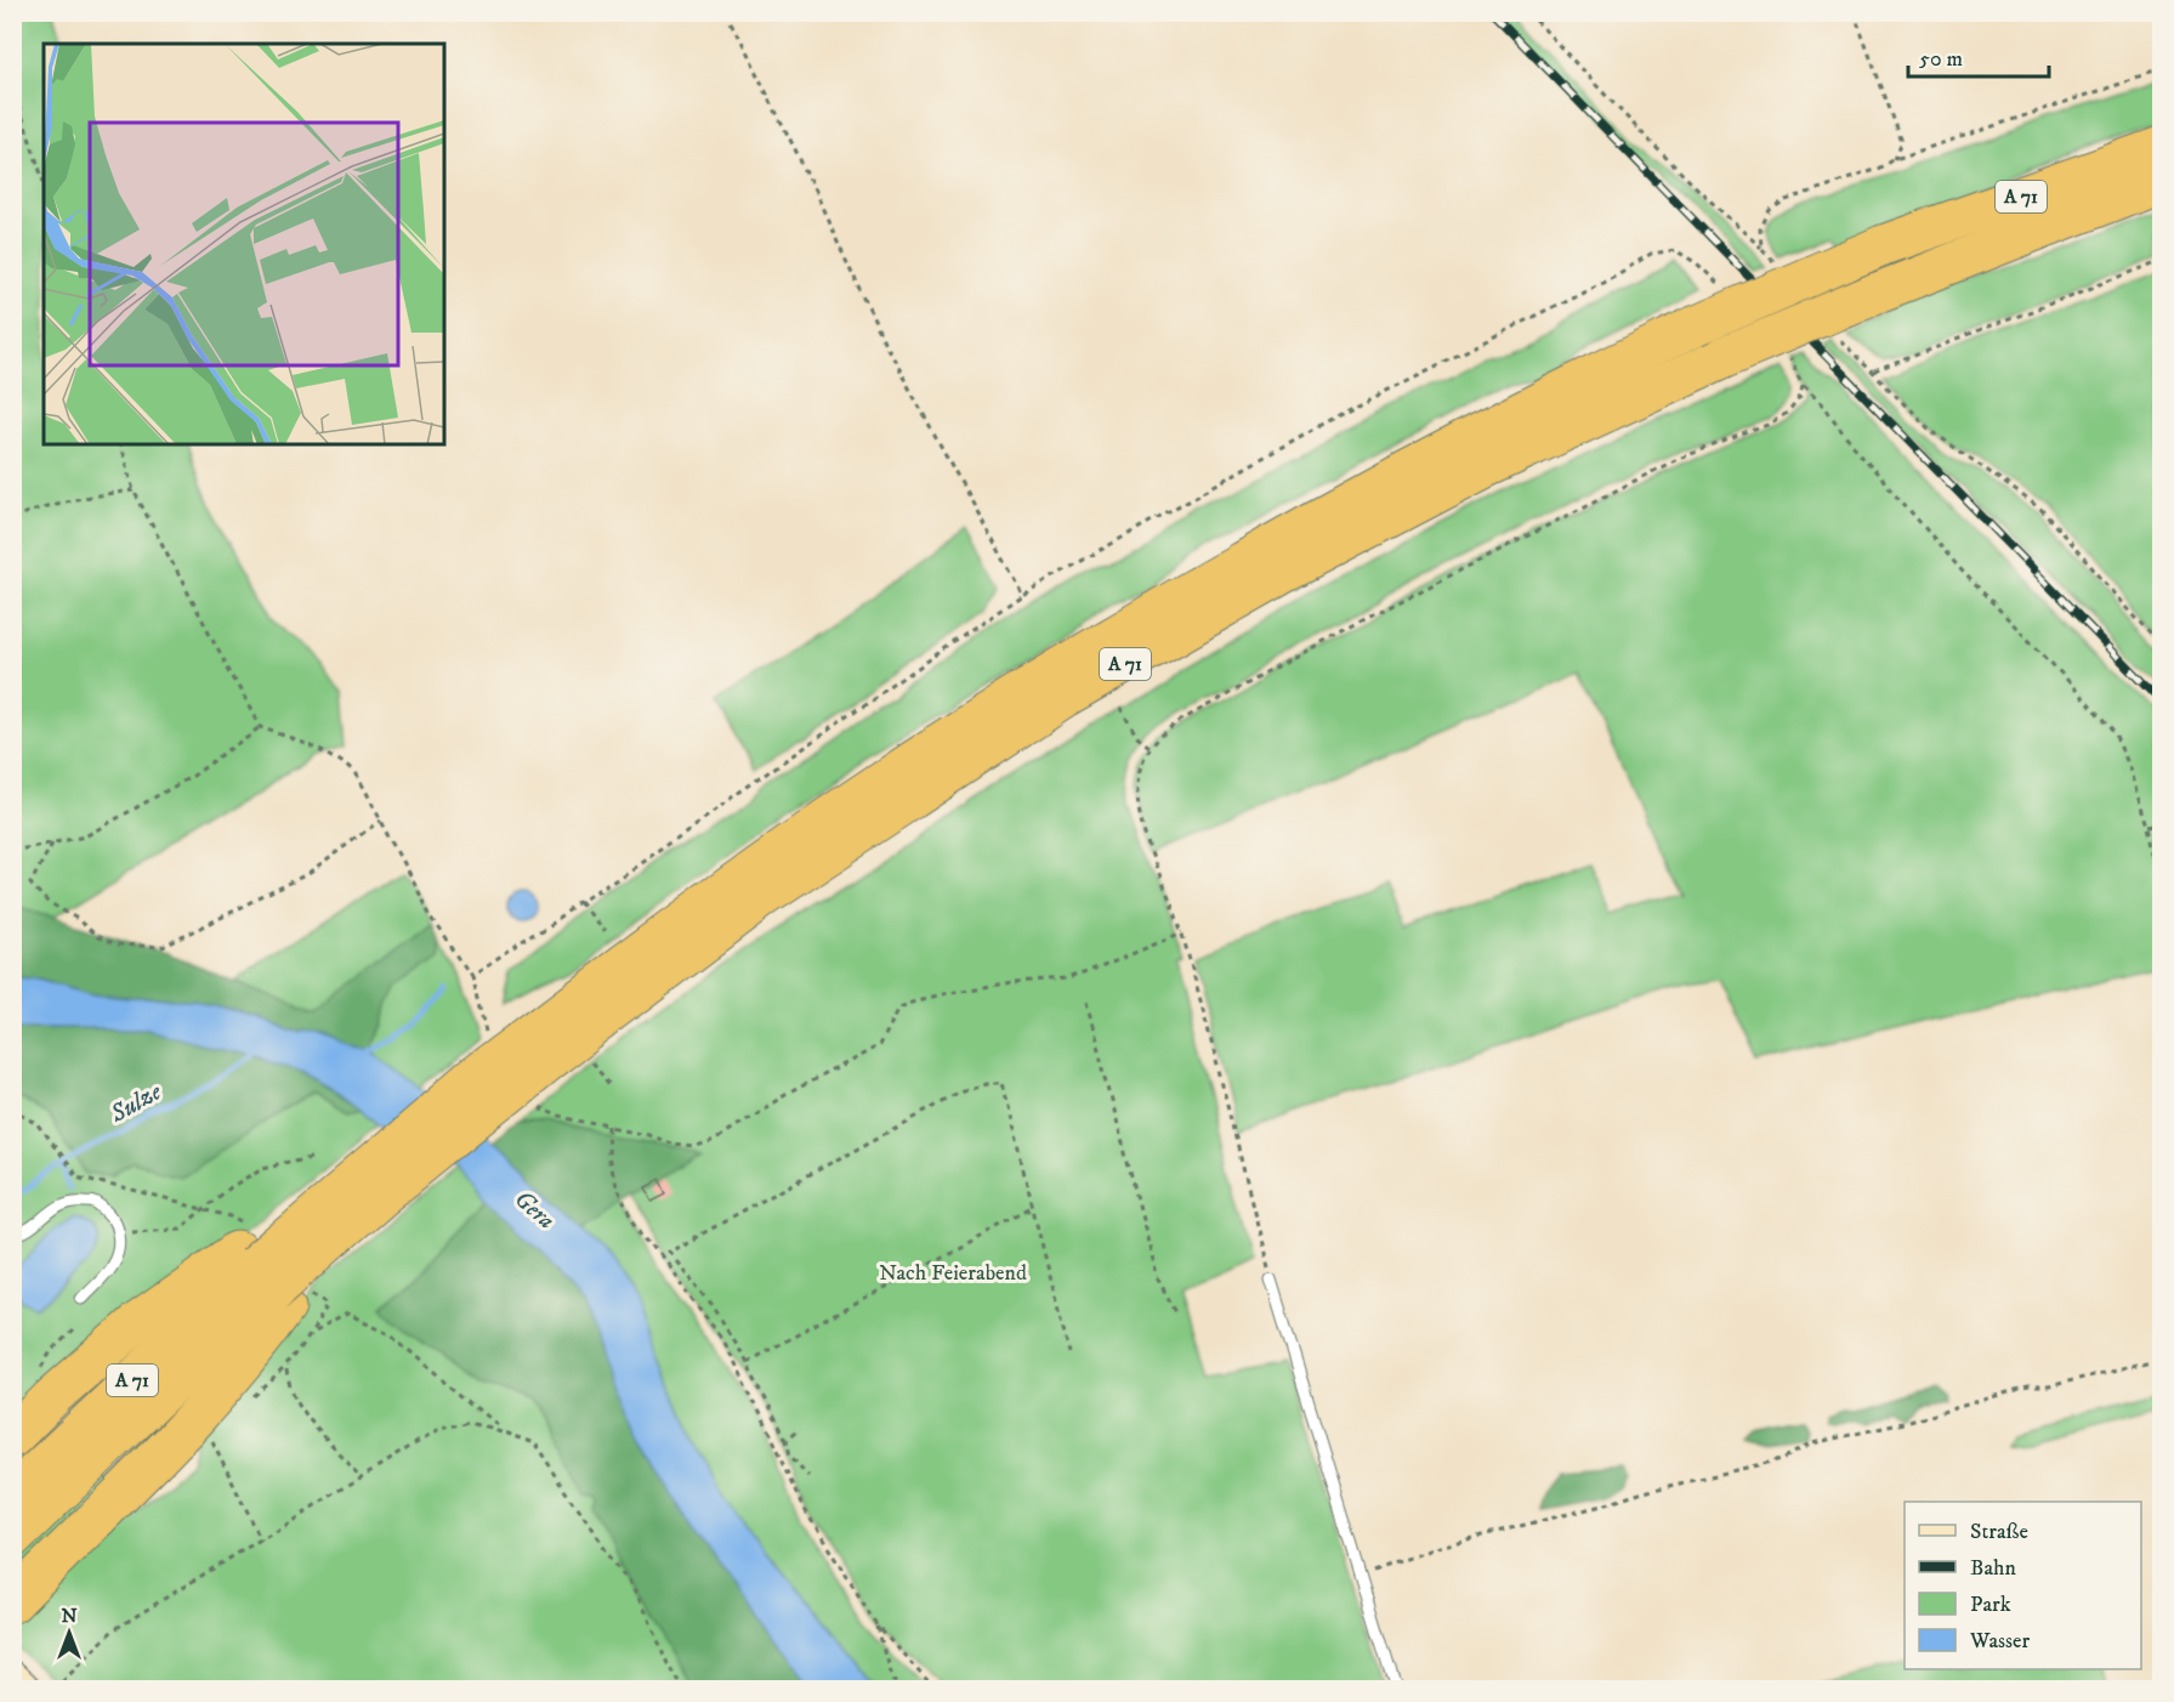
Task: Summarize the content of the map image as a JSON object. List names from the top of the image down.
{
  "streets": {
    "highway": ["A 71"]
  },
  "water": ["Sulze", "Gera"],
  "parks": ["Nach Feierabend"],
  "legend": [
    "Straße",
    "Bahn",
    "Park",
    "Wasser"
  ],
  "scale_bar": "50 m",
  "north": "top"
}
